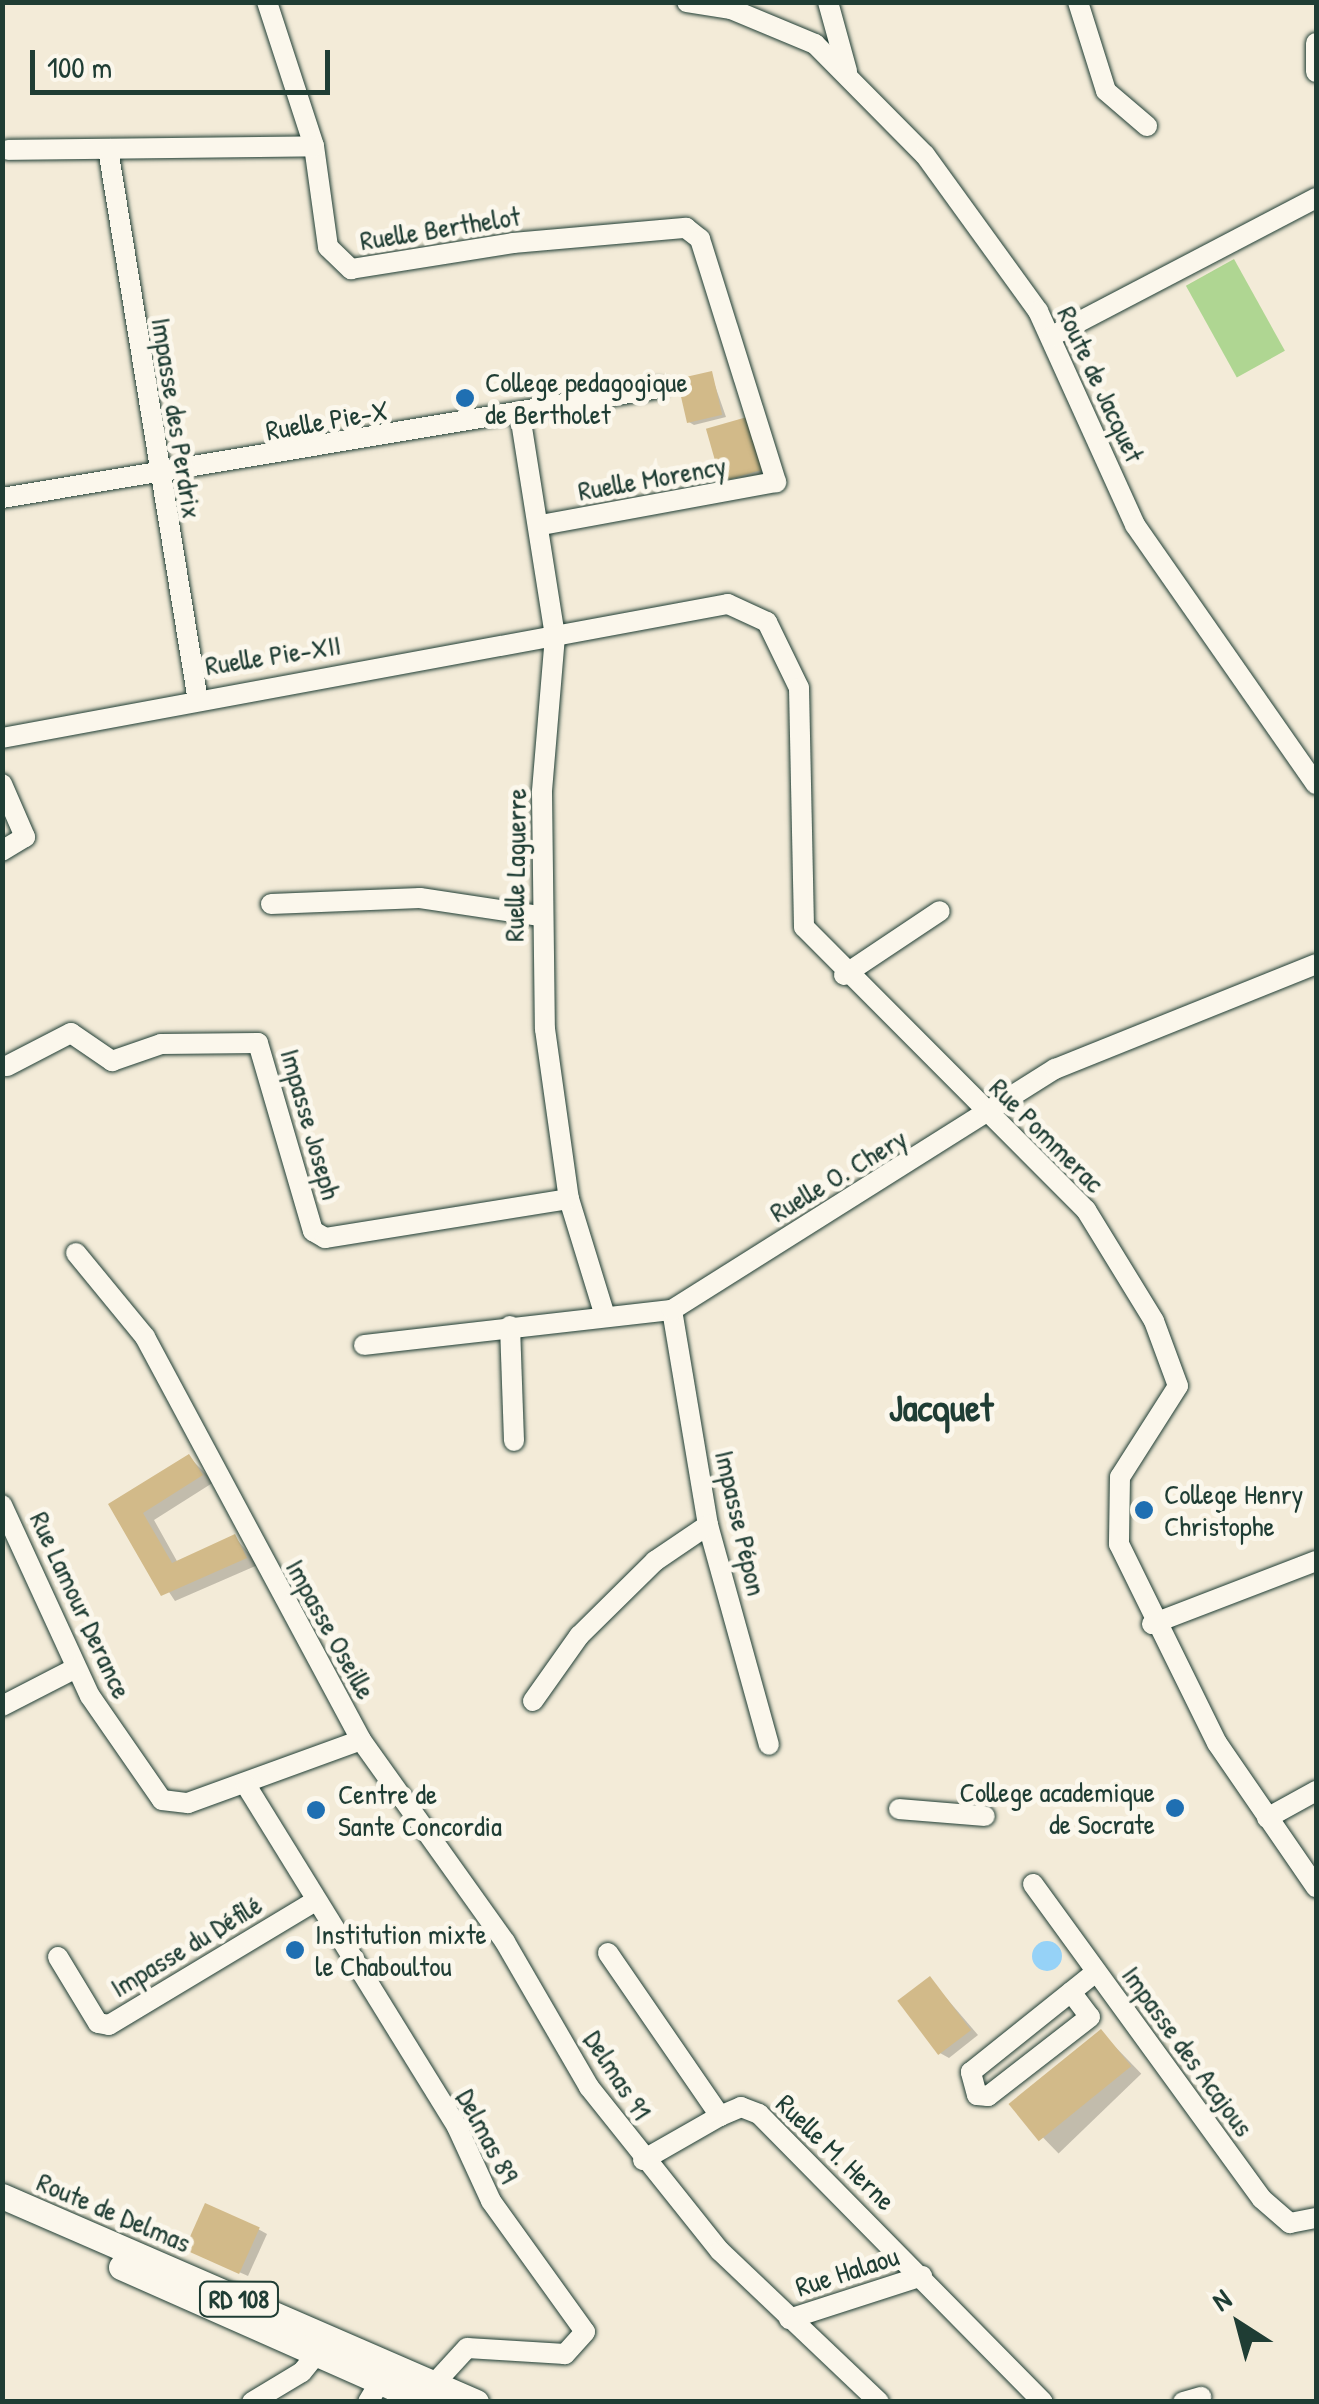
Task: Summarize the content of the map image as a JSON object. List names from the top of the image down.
{
  "streets": {
    "main road": ["Route de Delmas", "RD 108"],
    "street": [
      "Ruelle Berthelot",
      "Route de Jacquet",
      "Impasse des Perdrix",
      "Ruelle Pie-X",
      "Ruelle Morency",
      "Ruelle Pie-XII",
      "Ruelle Laguerre",
      "Impasse Joseph",
      "Rue Pommerac",
      "Ruelle O. Chery",
      "Impasse Pépon",
      "Rue Lamour Derance",
      "Impasse Oseille",
      "Impasse du Défilé",
      "Impasse des Acajous",
      "Delmas 91",
      "Delmas 89",
      "Ruelle M. Herne",
      "Rue Halaou"
    ]
  },
  "crossings": [
    ["Ruelle Berthelot", "Ruelle Morency"],
    ["Impasse des Perdrix", "Ruelle Pie-X"],
    ["Impasse des Perdrix", "Ruelle Pie-XII"],
    ["Ruelle Pie-X", "Ruelle Laguerre"],
    ["Ruelle Morency", "Ruelle Laguerre"],
    ["Ruelle Pie-XII", "Ruelle Laguerre"],
    ["Ruelle Pie-XII", "Rue Pommerac"],
    ["Ruelle Laguerre", "Impasse Joseph"],
    ["Ruelle Laguerre", "Rue Pommerac"],
    ["Ruelle Laguerre", "Ruelle O. Chery"],
    ["Rue Pommerac", "Ruelle O. Chery"],
    ["Ruelle O. Chery", "Impasse Pépon"],
    ["Rue Lamour Derance", "Impasse Oseille"],
    ["Rue Lamour Derance", "Delmas 91"],
    ["Rue Lamour Derance", "Delmas 89"],
    ["Impasse Oseille", "Delmas 91"],
    ["Impasse du Défilé", "Delmas 89"],
    ["Delmas 91", "Rue Halaou"],
    ["Delmas 89", "Route de Delmas"],
    ["Ruelle M. Herne", "Rue Halaou"]
  ],
  "districts": ["Jacquet"],
  "places": [
    "College pedagogique de Bertholet",
    "College Henry Christophe",
    "College academique de Socrate",
    "Centre de Sante Concordia",
    "Institution mixte le Chaboultou"
  ],
  "scale_bar": "100 m",
  "north": "top left"
}
